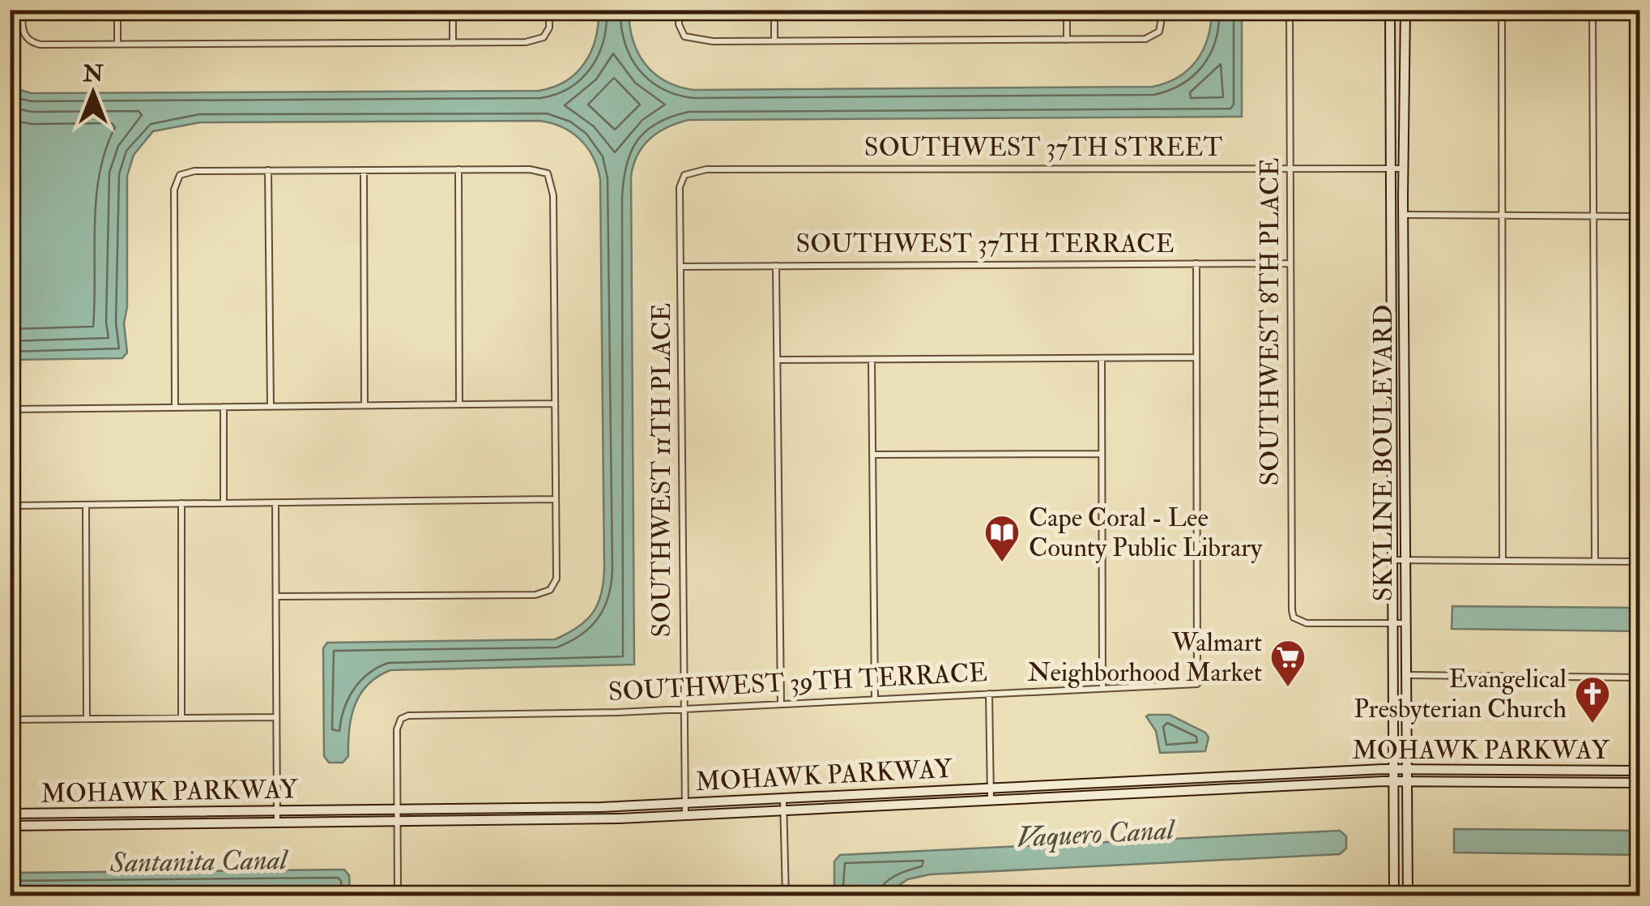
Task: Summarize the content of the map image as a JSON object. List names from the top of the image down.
{
  "streets": {
    "street": [
      "SOUTHWEST 37TH STREET",
      "SOUTHWEST 37TH TERRACE",
      "SOUTHWEST 8TH PLACE",
      "SKYLINE BOULEVARD",
      "SOUTHWEST 11TH PLACE",
      "SOUTHWEST 39TH TERRACE",
      "MOHAWK PARKWAY"
    ]
  },
  "crossings": [
    ["SOUTHWEST 37TH STREET", "SOUTHWEST 8TH PLACE"],
    ["SOUTHWEST 37TH STREET", "SKYLINE BOULEVARD"],
    ["SOUTHWEST 37TH STREET", "SOUTHWEST 11TH PLACE"],
    ["SOUTHWEST 37TH TERRACE", "SOUTHWEST 8TH PLACE"],
    ["SOUTHWEST 37TH TERRACE", "SOUTHWEST 11TH PLACE"],
    ["SOUTHWEST 8TH PLACE", "SKYLINE BOULEVARD"],
    ["SKYLINE BOULEVARD", "MOHAWK PARKWAY"],
    ["SOUTHWEST 11TH PLACE", "SOUTHWEST 39TH TERRACE"],
    ["SOUTHWEST 11TH PLACE", "MOHAWK PARKWAY"],
    ["SOUTHWEST 39TH TERRACE", "MOHAWK PARKWAY"]
  ],
  "water": ["Vaquero Canal", "Santanita Canal"],
  "places": {
    "library": ["Cape Coral - Lee County Public Library"],
    "supermarket": ["Walmart Neighborhood Market"],
    "church": ["Evangelical Presbyterian Church"]
  },
  "north": "top"
}
